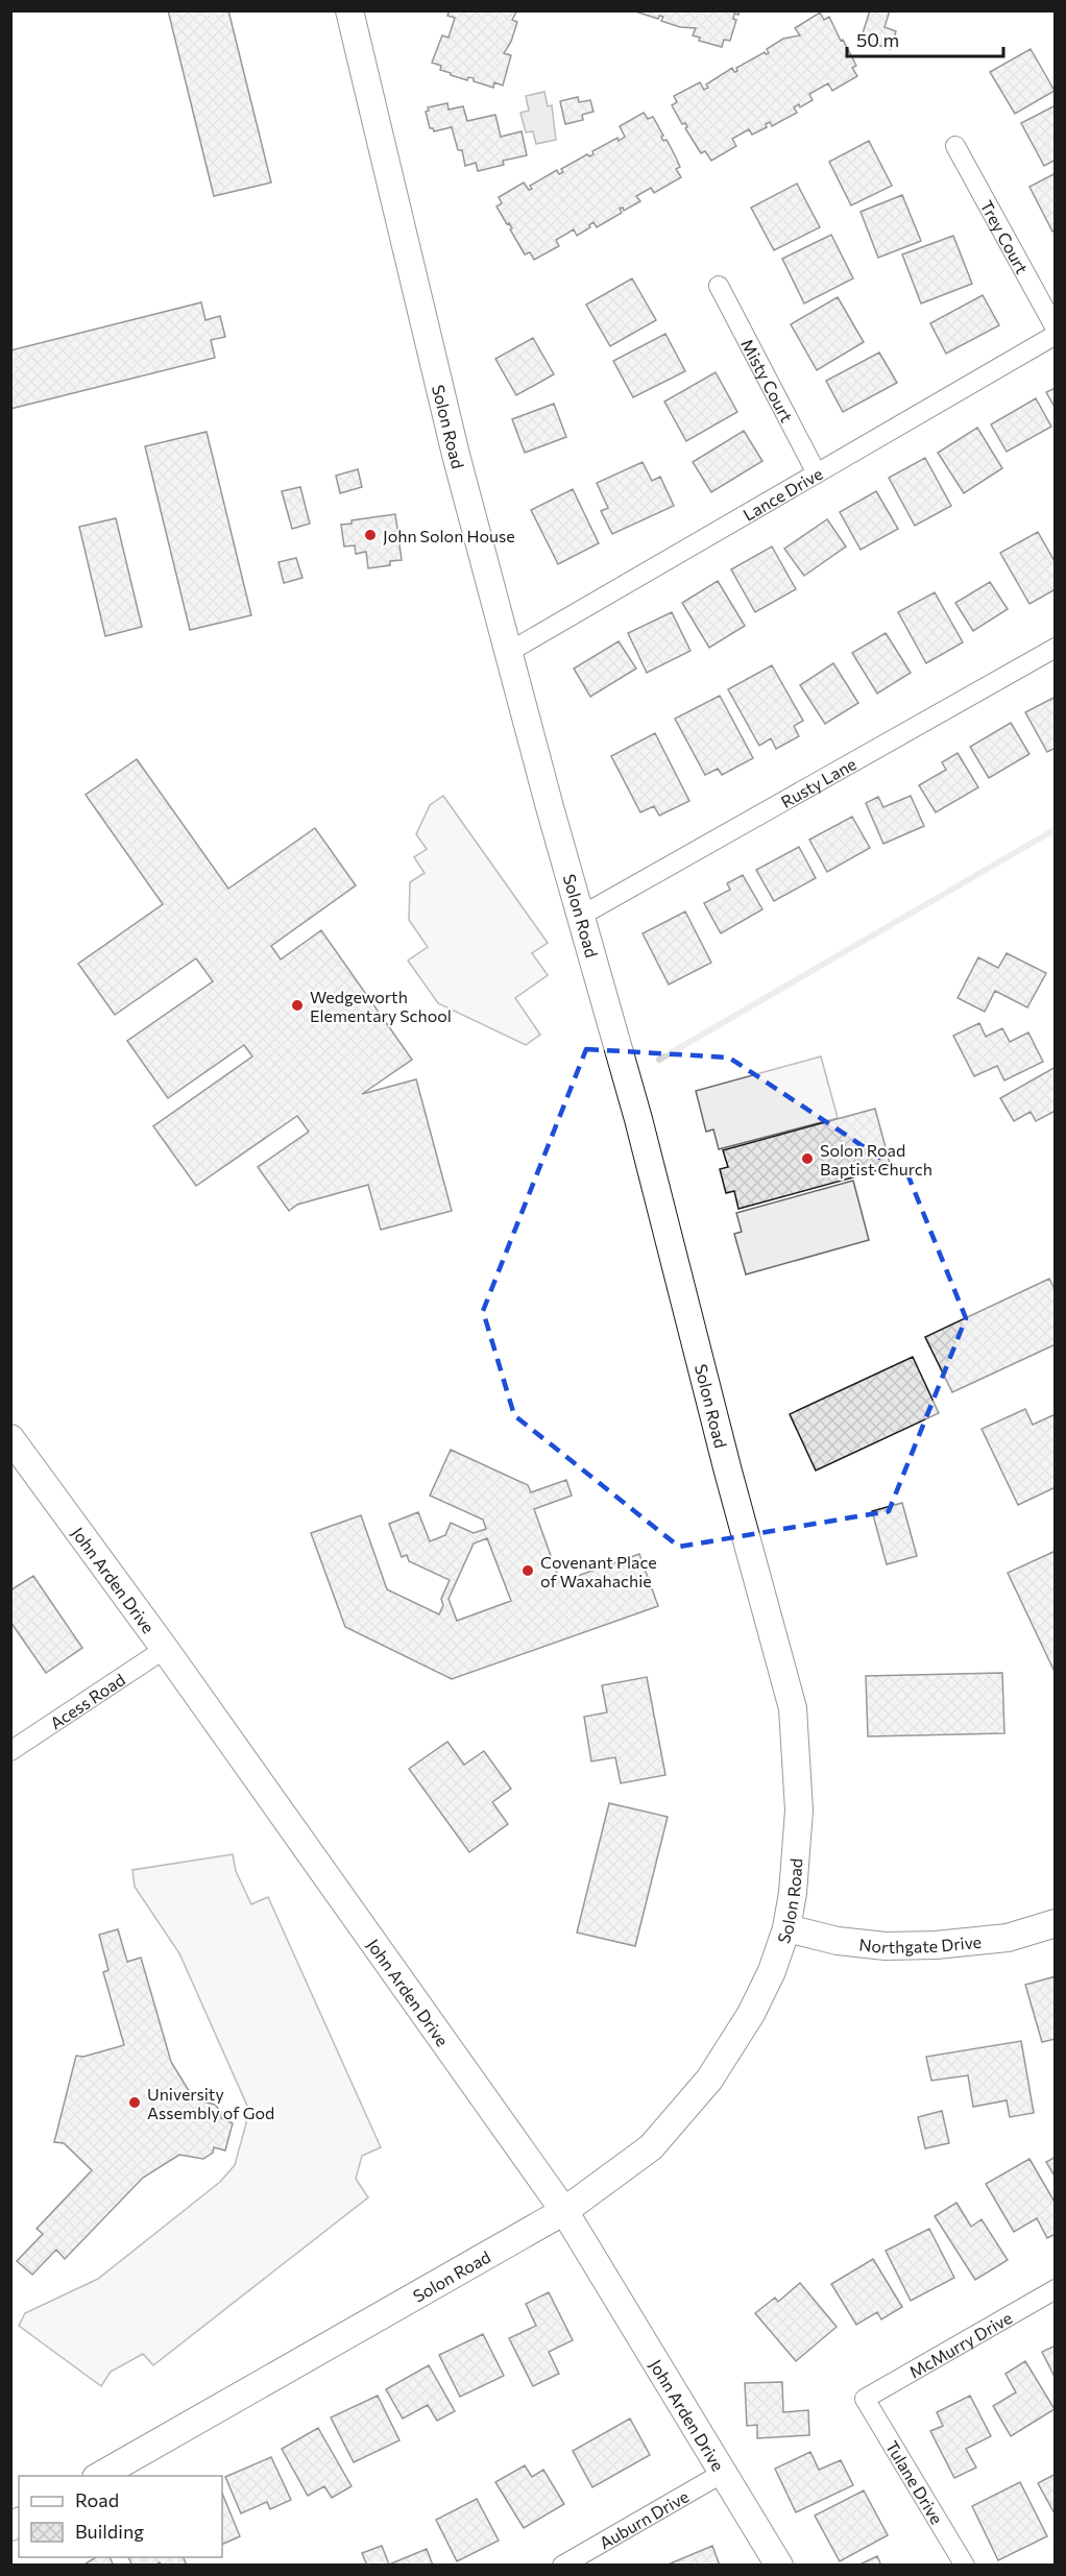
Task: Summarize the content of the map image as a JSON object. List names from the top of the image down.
{
  "streets": {
    "main road": ["Solon Road", "John Arden Drive", "Northgate Drive"],
    "street": [
      "Trey Court",
      "Misty Court",
      "Lance Drive",
      "Rusty Lane",
      "Acess Road",
      "McMurry Drive",
      "Tulane Drive",
      "Auburn Drive"
    ]
  },
  "crossings": [
    ["Misty Court", "Lance Drive"],
    ["Solon Road", "Lance Drive"],
    ["Solon Road", "Rusty Lane"],
    ["Solon Road", "John Arden Drive"],
    ["Solon Road", "Northgate Drive"],
    ["John Arden Drive", "Acess Road"],
    ["John Arden Drive", "Auburn Drive"],
    ["McMurry Drive", "Tulane Drive"]
  ],
  "places": [
    "John Solon House",
    "Wedgeworth Elementary School",
    "Solon Road Baptist Church",
    "Covenant Place of Waxahachie",
    "University Assembly of God"
  ],
  "legend": ["Road", "Building"],
  "scale_bar": "50 m"
}
